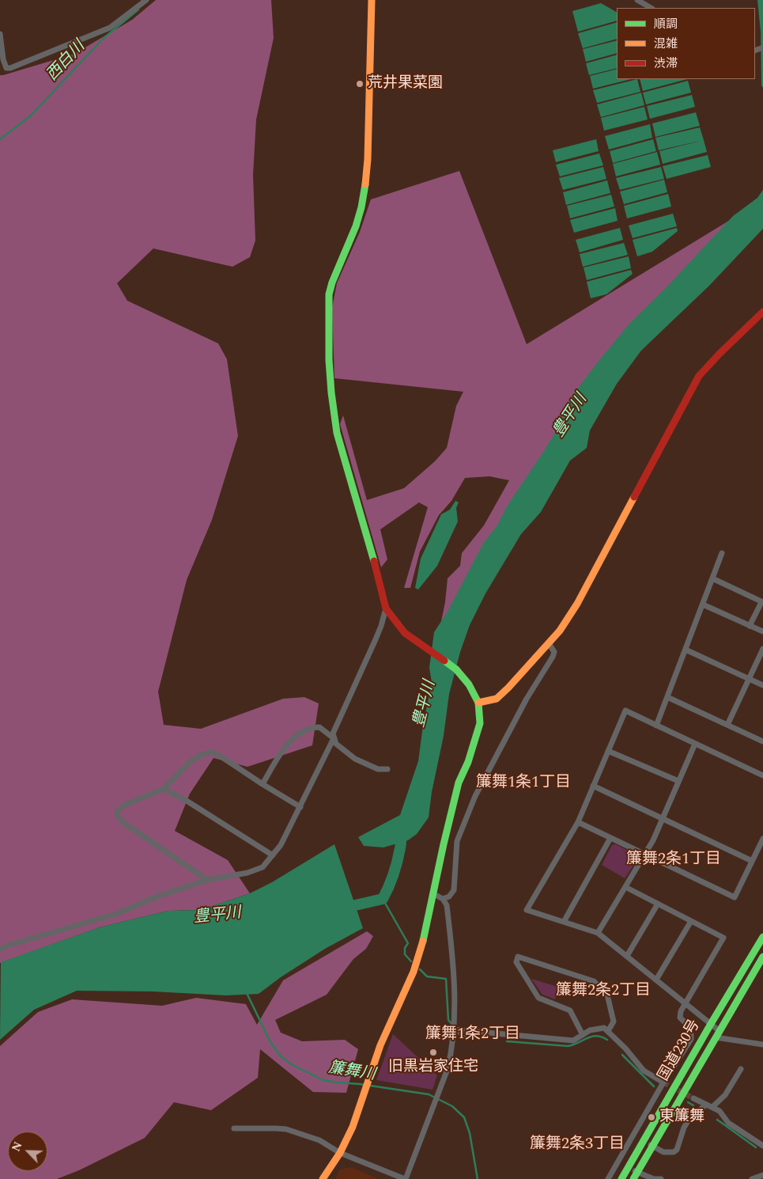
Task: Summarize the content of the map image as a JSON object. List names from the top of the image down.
{
  "streets": {
    "main road": ["国道230号"]
  },
  "districts": [
    "簾舞1条1丁目",
    "簾舞2条1丁目",
    "簾舞2条2丁目",
    "簾舞1条2丁目",
    "簾舞2条3丁目"
  ],
  "water": ["西白川", "豊平川", "簾舞川"],
  "places": ["荒井果菜園", "旧黒岩家住宅", "東簾舞"],
  "legend": ["順調", "混雑", "渋滞"],
  "north": "top left"
}
